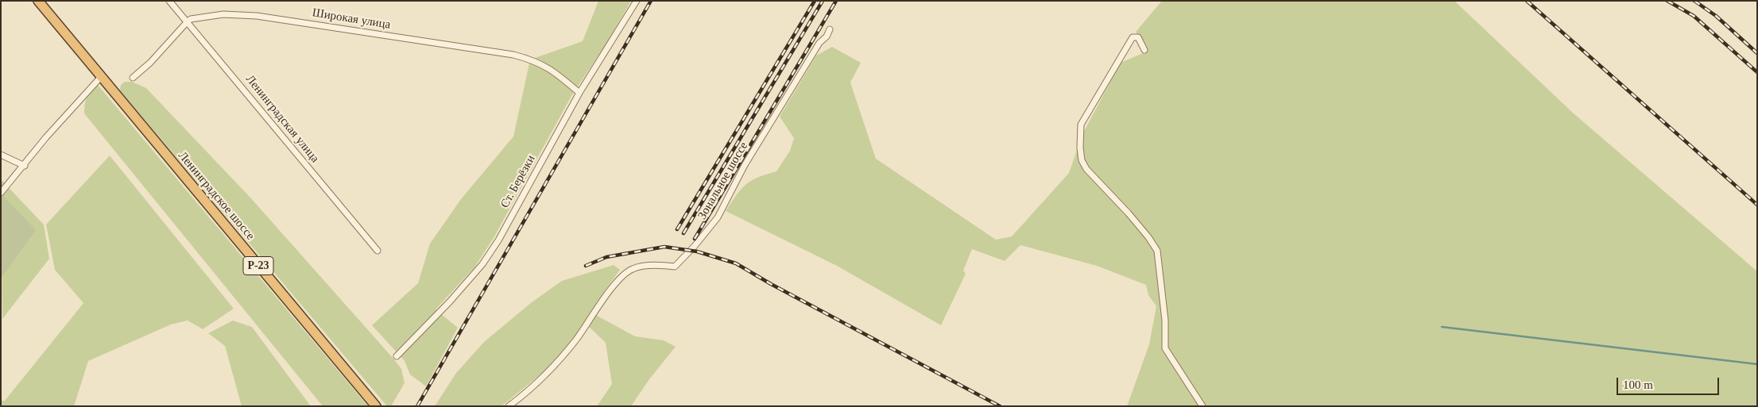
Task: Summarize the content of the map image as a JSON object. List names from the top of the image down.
{
  "streets": {
    "highway": ["Ленинградское шоссе", "Р-23"],
    "street": [
      "Широкая улица",
      "Ленинградская улица",
      "Зональное шоссе",
      "Ст. Берёзки"
    ]
  },
  "crossings": [
    ["Широкая улица", "Ленинградская улица"],
    ["Широкая улица", "Ст. Берёзки"]
  ],
  "scale_bar": "100 m"
}
